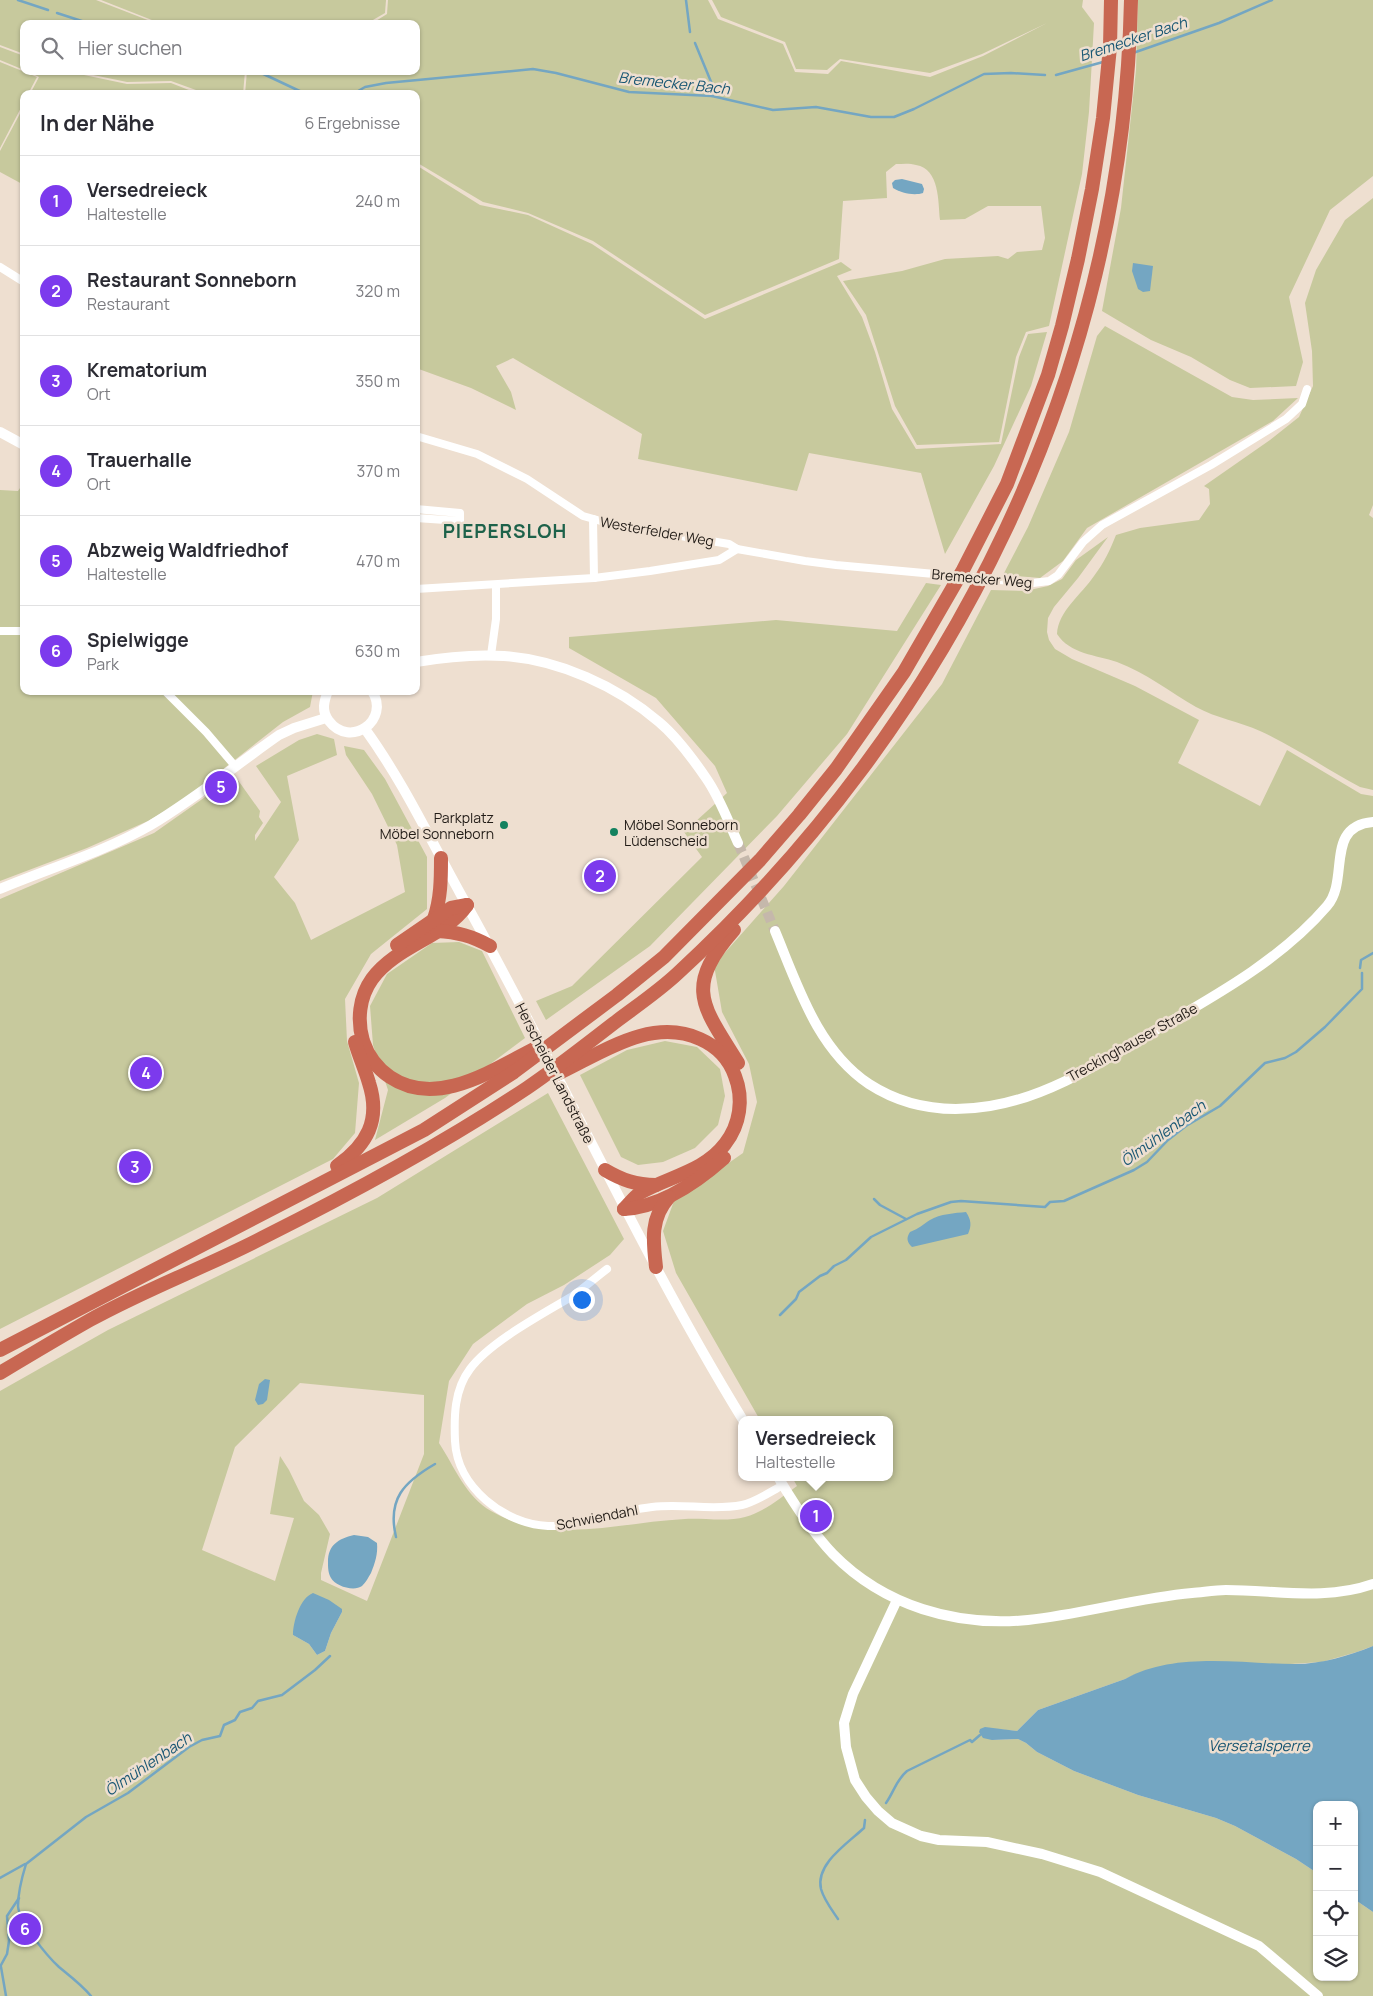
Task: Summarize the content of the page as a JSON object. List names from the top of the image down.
{
  "streets": {
    "main road": ["Treckinghauser Straße", "Herscheider Landstraße"],
    "street": ["Westerfelder Weg", "Bremecker Weg", "Schwiendahl"]
  },
  "crossings": [
    ["Westerfelder Weg", "Bremecker Weg"]
  ],
  "districts": ["PIEPERSLOH"],
  "water": ["Bremecker Bach", "Ölmühlenbach", "Versetalsperre"],
  "places": ["Parkplatz Möbel Sonneborn", "Möbel Sonneborn Lüdenscheid"],
  "page": {
    "search": "Hier suchen",
    "heading": ["In der Nähe", "6 Ergebnisse"],
    "list": [
      {
        "mark": "1",
        "name": "Versedreieck",
        "note": "Haltestelle",
        "value": "240 m"
      },
      {
        "mark": "2",
        "name": "Restaurant Sonneborn",
        "note": "Restaurant",
        "value": "320 m"
      },
      {
        "mark": "3",
        "name": "Krematorium",
        "note": "Ort",
        "value": "350 m"
      },
      {
        "mark": "4",
        "name": "Trauerhalle",
        "note": "Ort",
        "value": "370 m"
      },
      {
        "mark": "5",
        "name": "Abzweig Waldfriedhof",
        "note": "Haltestelle",
        "value": "470 m"
      },
      {
        "mark": "6",
        "name": "Spielwigge",
        "note": "Park",
        "value": "630 m"
      }
    ],
    "pins": [
      "5",
      "2",
      "4",
      "3",
      "1",
      "6"
    ],
    "popup": ["Versedreieck", "Haltestelle"],
    "map_buttons": ["+", "−"]
  }
}
